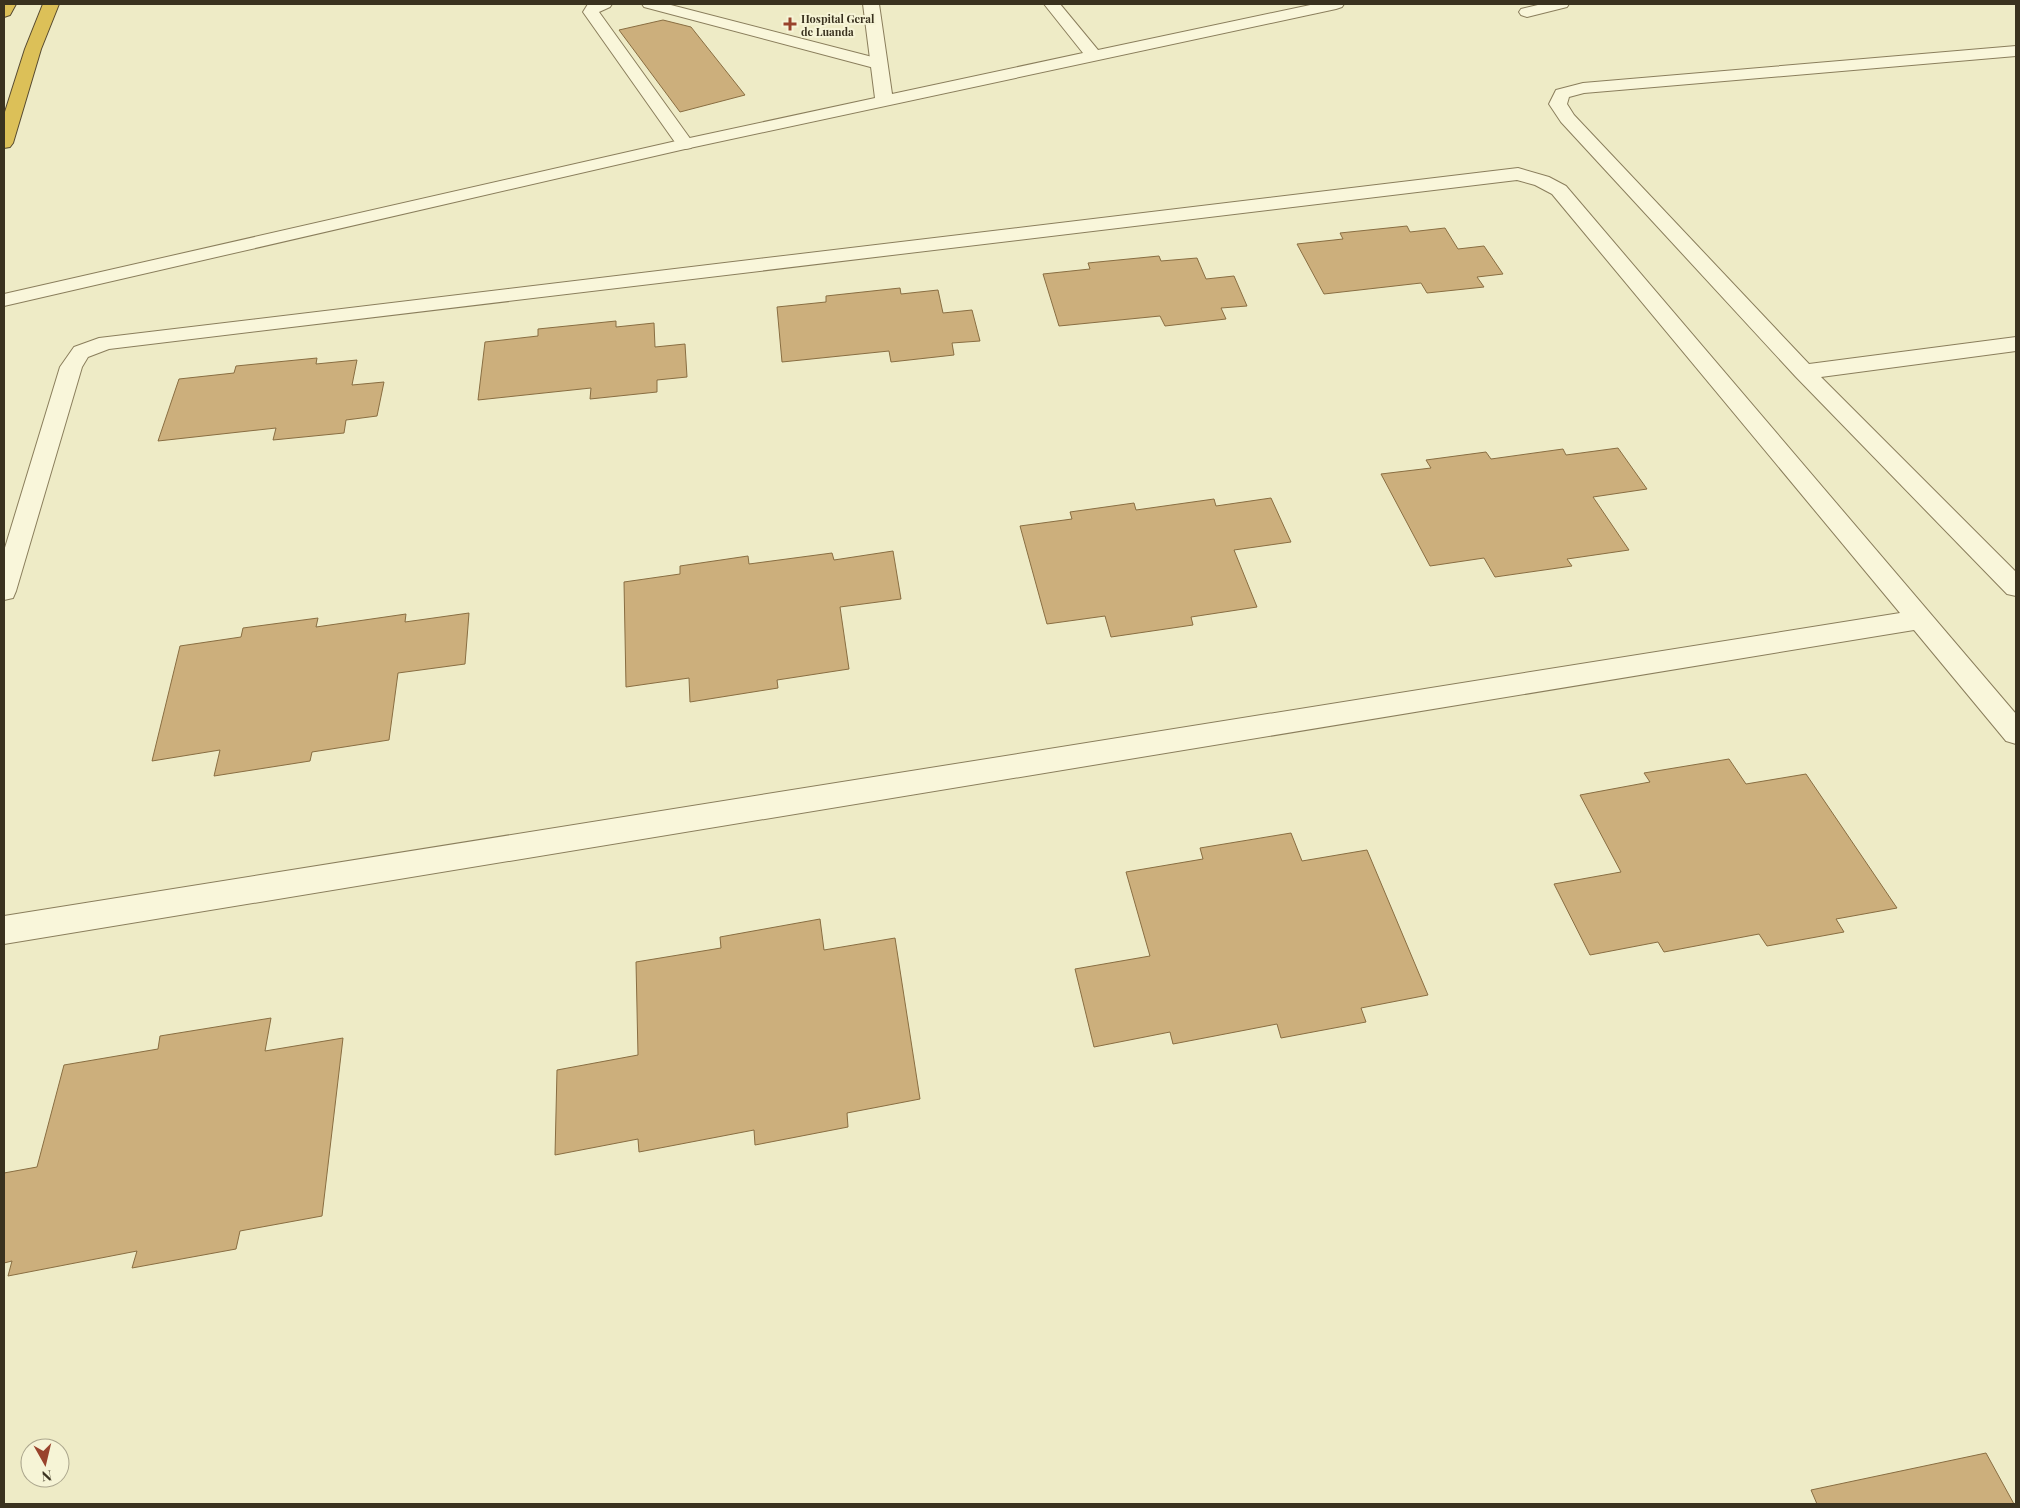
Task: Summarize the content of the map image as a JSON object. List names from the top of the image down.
{
  "places": {
    "health": ["Hospital Geral de Luanda"]
  },
  "north": "bottom"
}
